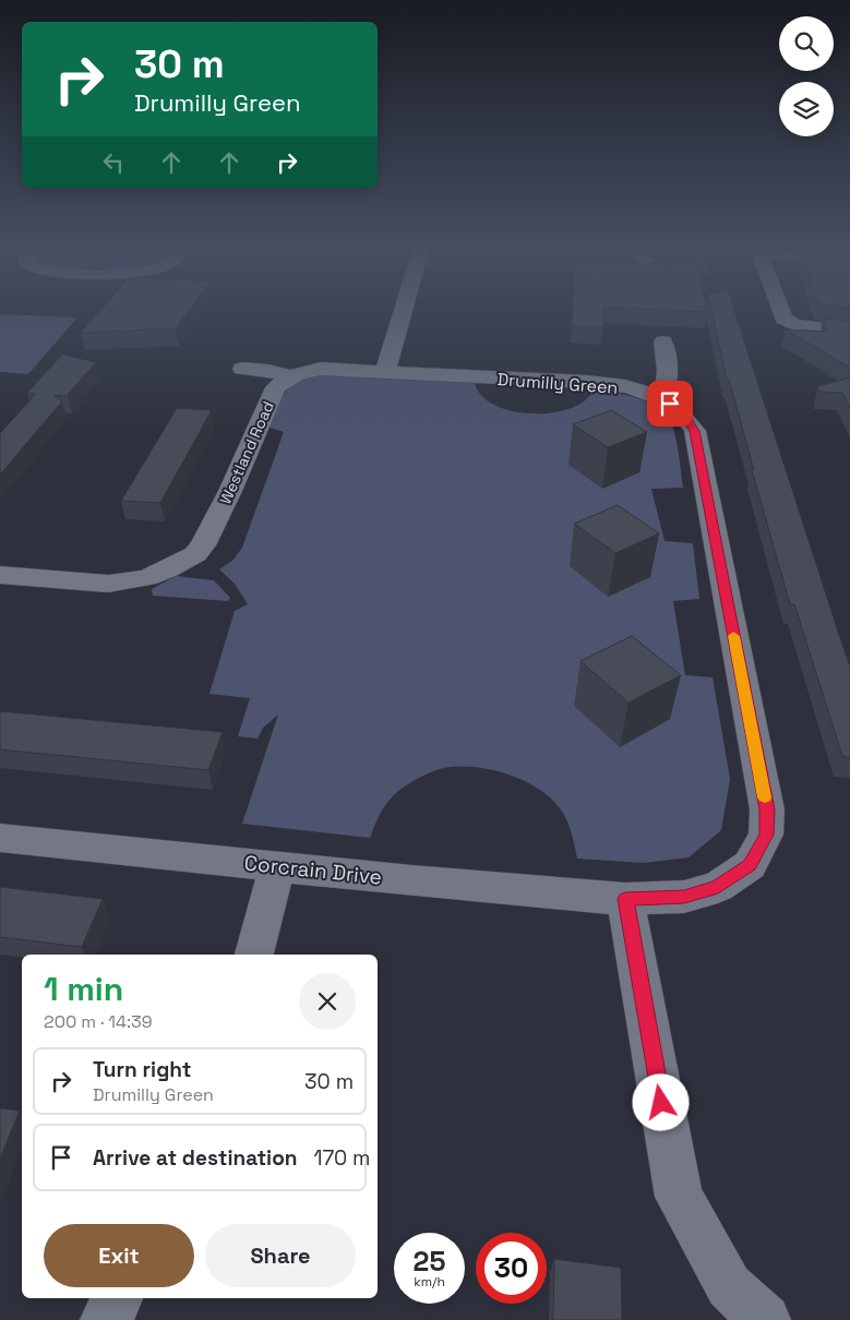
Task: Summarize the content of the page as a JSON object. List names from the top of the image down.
{
  "streets": {
    "street": ["Drumilly Green", "Westland Road", "Corcrain Drive"]
  },
  "crossings": [
    ["Drumilly Green", "Corcrain Drive"]
  ],
  "page": {
    "turn": ["30 m", "Drumilly Green"],
    "heading": ["1 min", "200 m · 14:39"],
    "list": [
      {
        "name": "Turn right",
        "note": "Drumilly Green",
        "value": "30 m"
      },
      {
        "name": "Arrive at destination",
        "value": "170 m"
      }
    ],
    "buttons": ["Exit", "Share"],
    "speed": "25 km/h",
    "limit": "30"
  }
}
